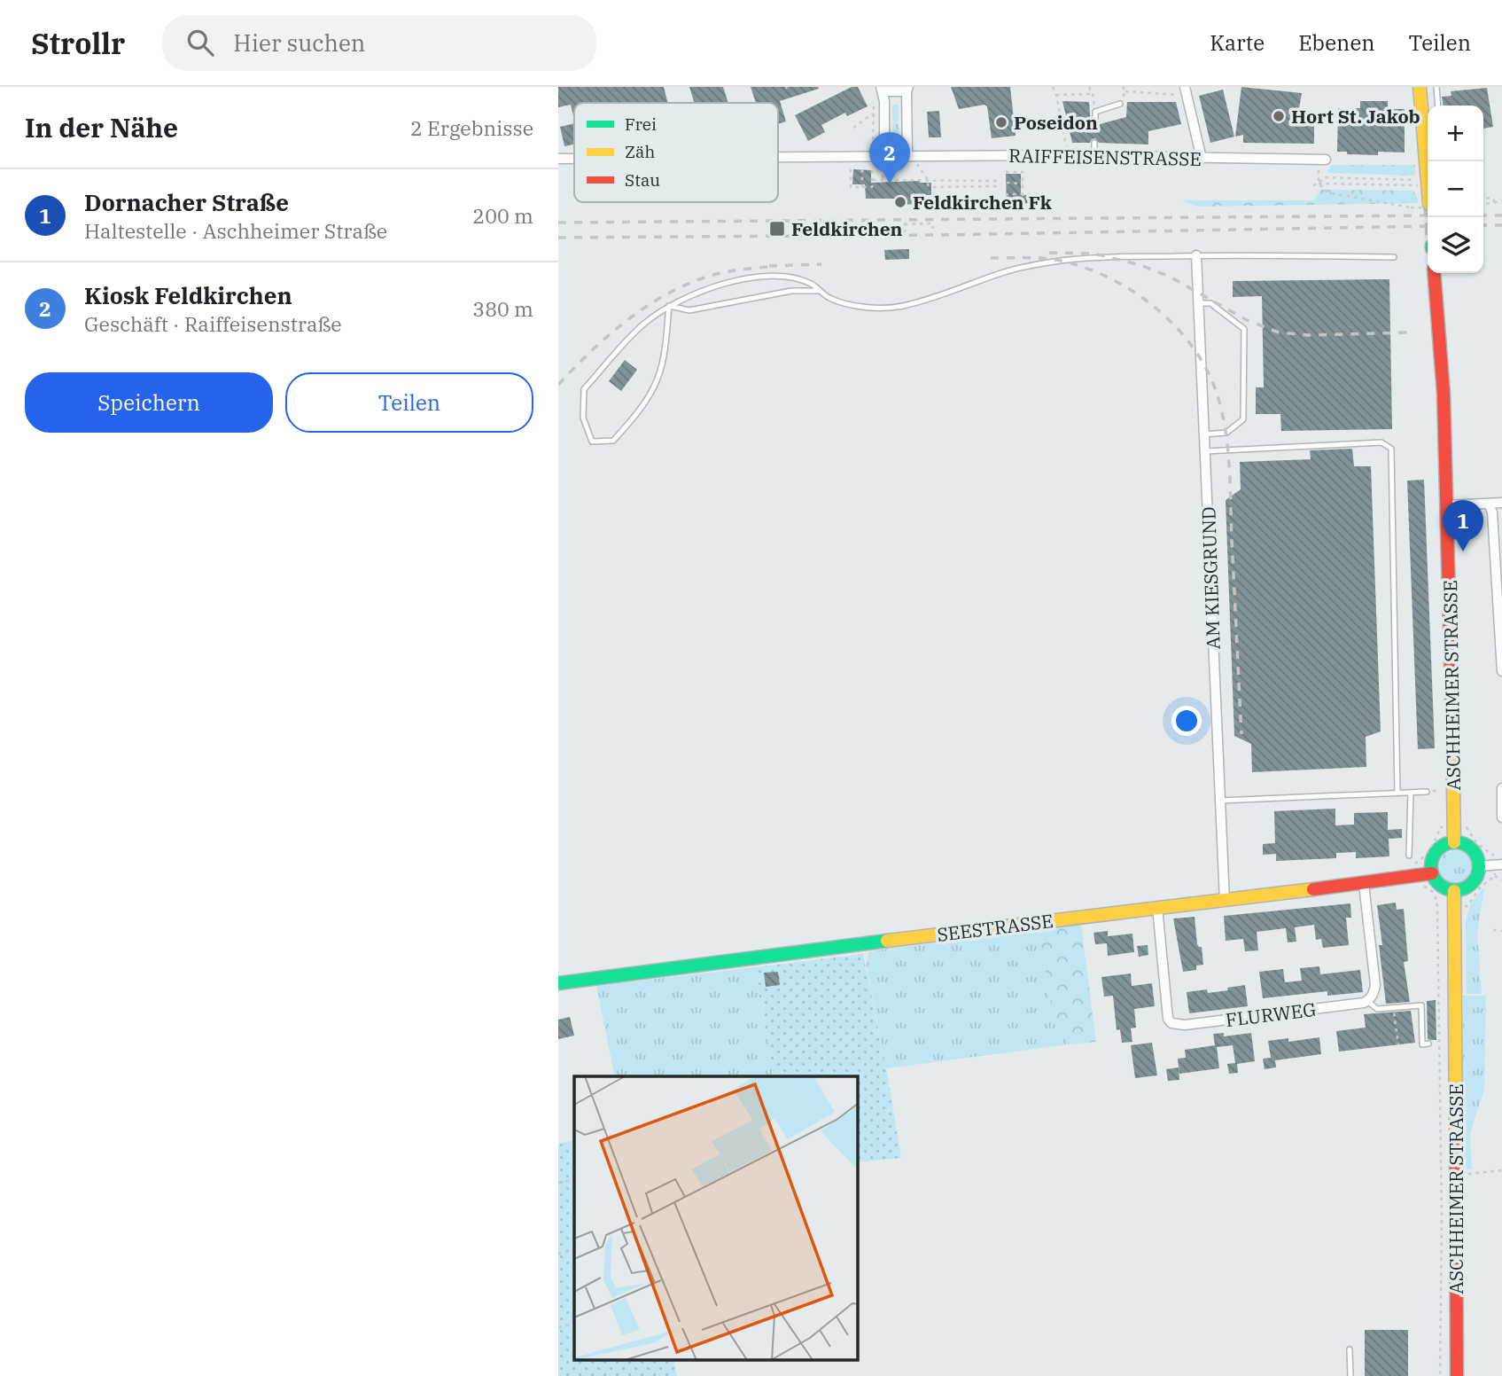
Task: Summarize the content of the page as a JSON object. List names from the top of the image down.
{
  "streets": {
    "main road": ["ASCHHEIMER STRASSE", "SEESTRASSE"],
    "street": ["RAIFFEISENSTRASSE", "AM KIESGRUND", "FLURWEG"]
  },
  "crossings": [
    ["AM KIESGRUND", "SEESTRASSE"],
    ["ASCHHEIMER STRASSE", "SEESTRASSE"],
    ["SEESTRASSE", "FLURWEG"]
  ],
  "places": {
    "other": ["Hort St. Jakob", "Poseidon", "Feldkirchen Fk"],
    "transit": ["Feldkirchen"]
  },
  "legend": ["Frei", "Zäh", "Stau"],
  "page": {
    "header": "Strollr",
    "search": "Hier suchen",
    "nav": ["Karte", "Ebenen", "Teilen"],
    "heading": ["In der Nähe", "2 Ergebnisse"],
    "map_buttons": ["+", "−"],
    "pins": ["2", "1"],
    "list": [
      {
        "mark": "1",
        "name": "Dornacher Straße",
        "note": "Haltestelle · Aschheimer Straße",
        "value": "200 m"
      },
      {
        "mark": "2",
        "name": "Kiosk Feldkirchen",
        "note": "Geschäft · Raiffeisenstraße",
        "value": "380 m"
      }
    ],
    "buttons": ["Speichern", "Teilen"]
  }
}
